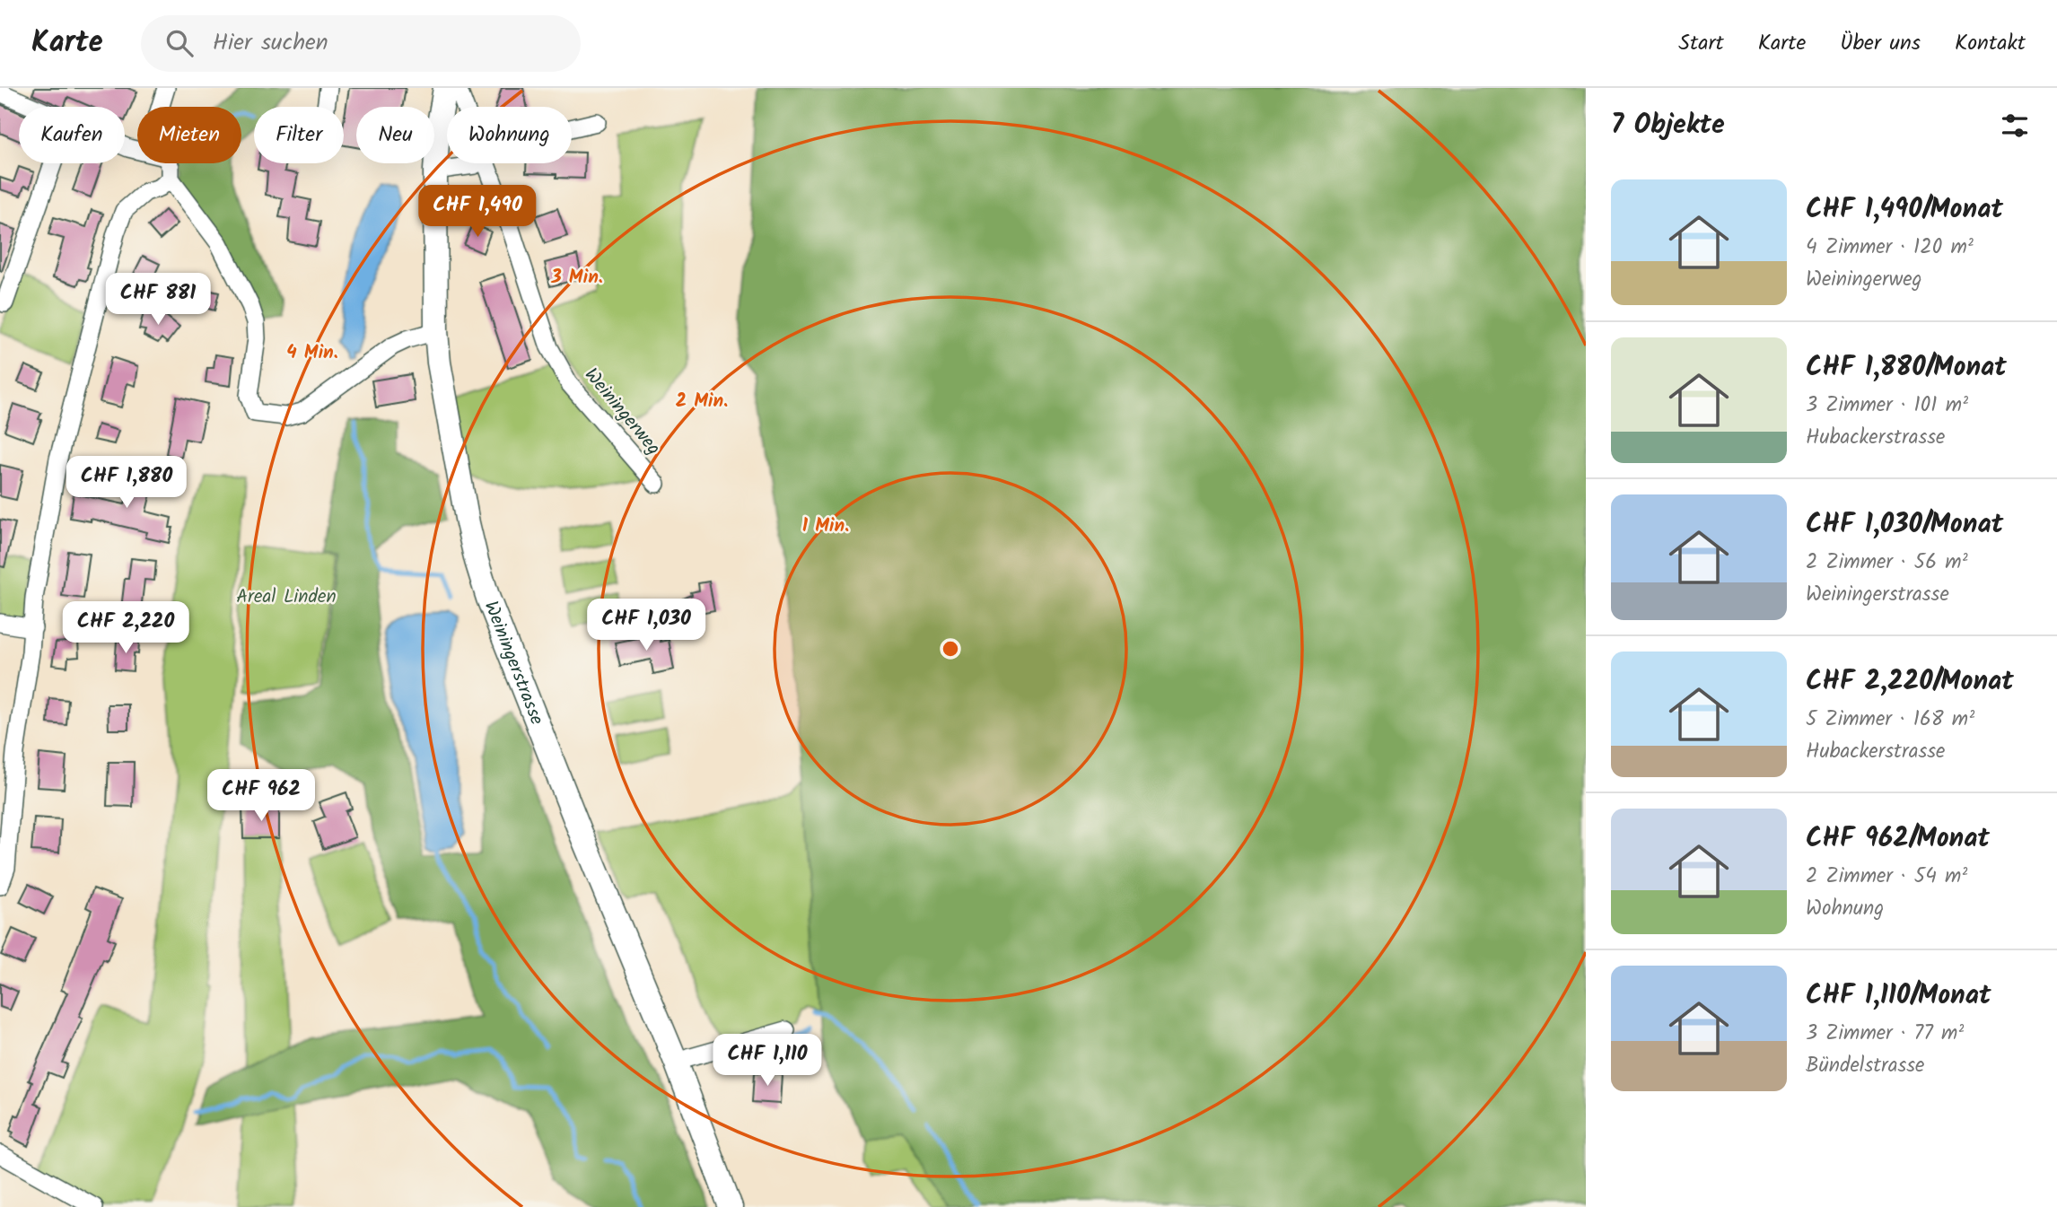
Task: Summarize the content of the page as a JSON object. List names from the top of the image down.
{
  "streets": {
    "street": ["Weiningerweg", "Weiningerstrasse"]
  },
  "parks": ["Areal Linden"],
  "page": {
    "header": "Karte",
    "search": "Hier suchen",
    "nav": [
      "Start",
      "Karte",
      "Über uns",
      "Kontakt"
    ],
    "heading": "7 Objekte",
    "chip": [
      "Kaufen",
      "Mieten",
      "Filter",
      "Neu",
      "Wohnung"
    ],
    "list": [
      {
        "name": "CHF 1,490/Monat",
        "note": "4 Zimmer · 120 m² · Weiningerweg"
      },
      {
        "name": "CHF 1,880/Monat",
        "note": "3 Zimmer · 101 m² · Hubackerstrasse"
      },
      {
        "name": "CHF 1,030/Monat",
        "note": "2 Zimmer · 56 m² · Weiningerstrasse"
      },
      {
        "name": "CHF 2,220/Monat",
        "note": "5 Zimmer · 168 m² · Hubackerstrasse"
      },
      {
        "name": "CHF 962/Monat",
        "note": "2 Zimmer · 54 m² · Wohnung"
      },
      {
        "name": "CHF 1,110/Monat",
        "note": "3 Zimmer · 77 m² · Bündelstrasse"
      }
    ],
    "price": [
      "CHF 1,490",
      "CHF 881",
      "CHF 1,880",
      "CHF 1,030",
      "CHF 2,220",
      "CHF 962",
      "CHF 1,110"
    ]
  },
  "rings": [
    "3 Min.",
    "4 Min.",
    "2 Min.",
    "1 Min."
  ]
}
